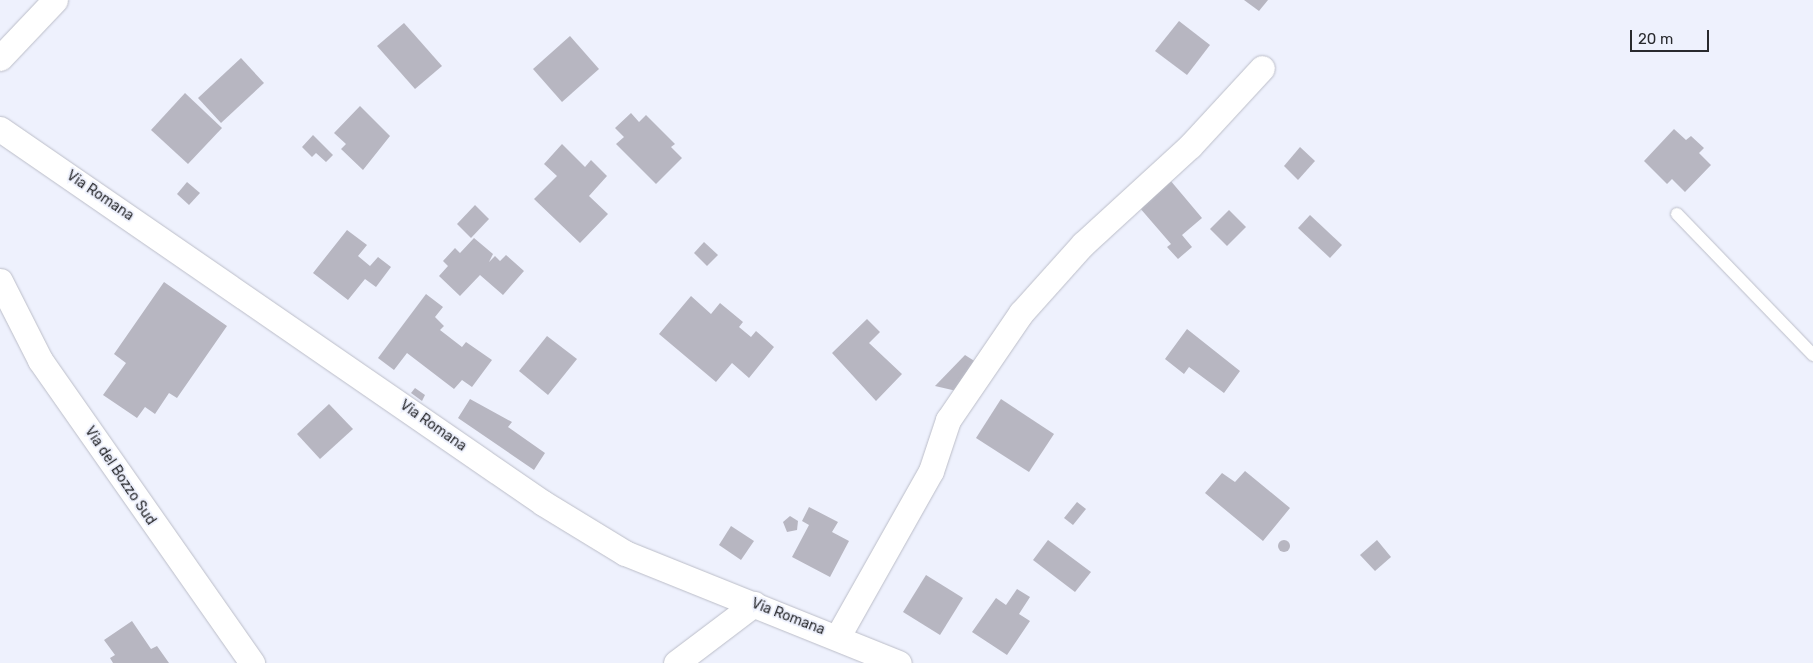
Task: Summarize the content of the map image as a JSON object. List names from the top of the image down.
{
  "streets": {
    "street": ["Via Romana", "Via del Bozzo Sud"]
  },
  "scale_bar": "20 m"
}
